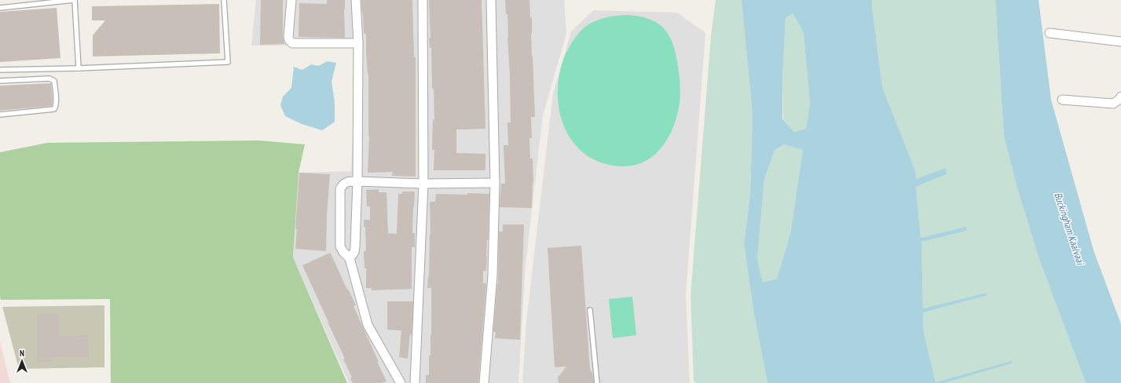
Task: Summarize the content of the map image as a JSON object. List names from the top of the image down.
{
  "water": ["Buckingham Kaalvaai"],
  "north": "top"
}
